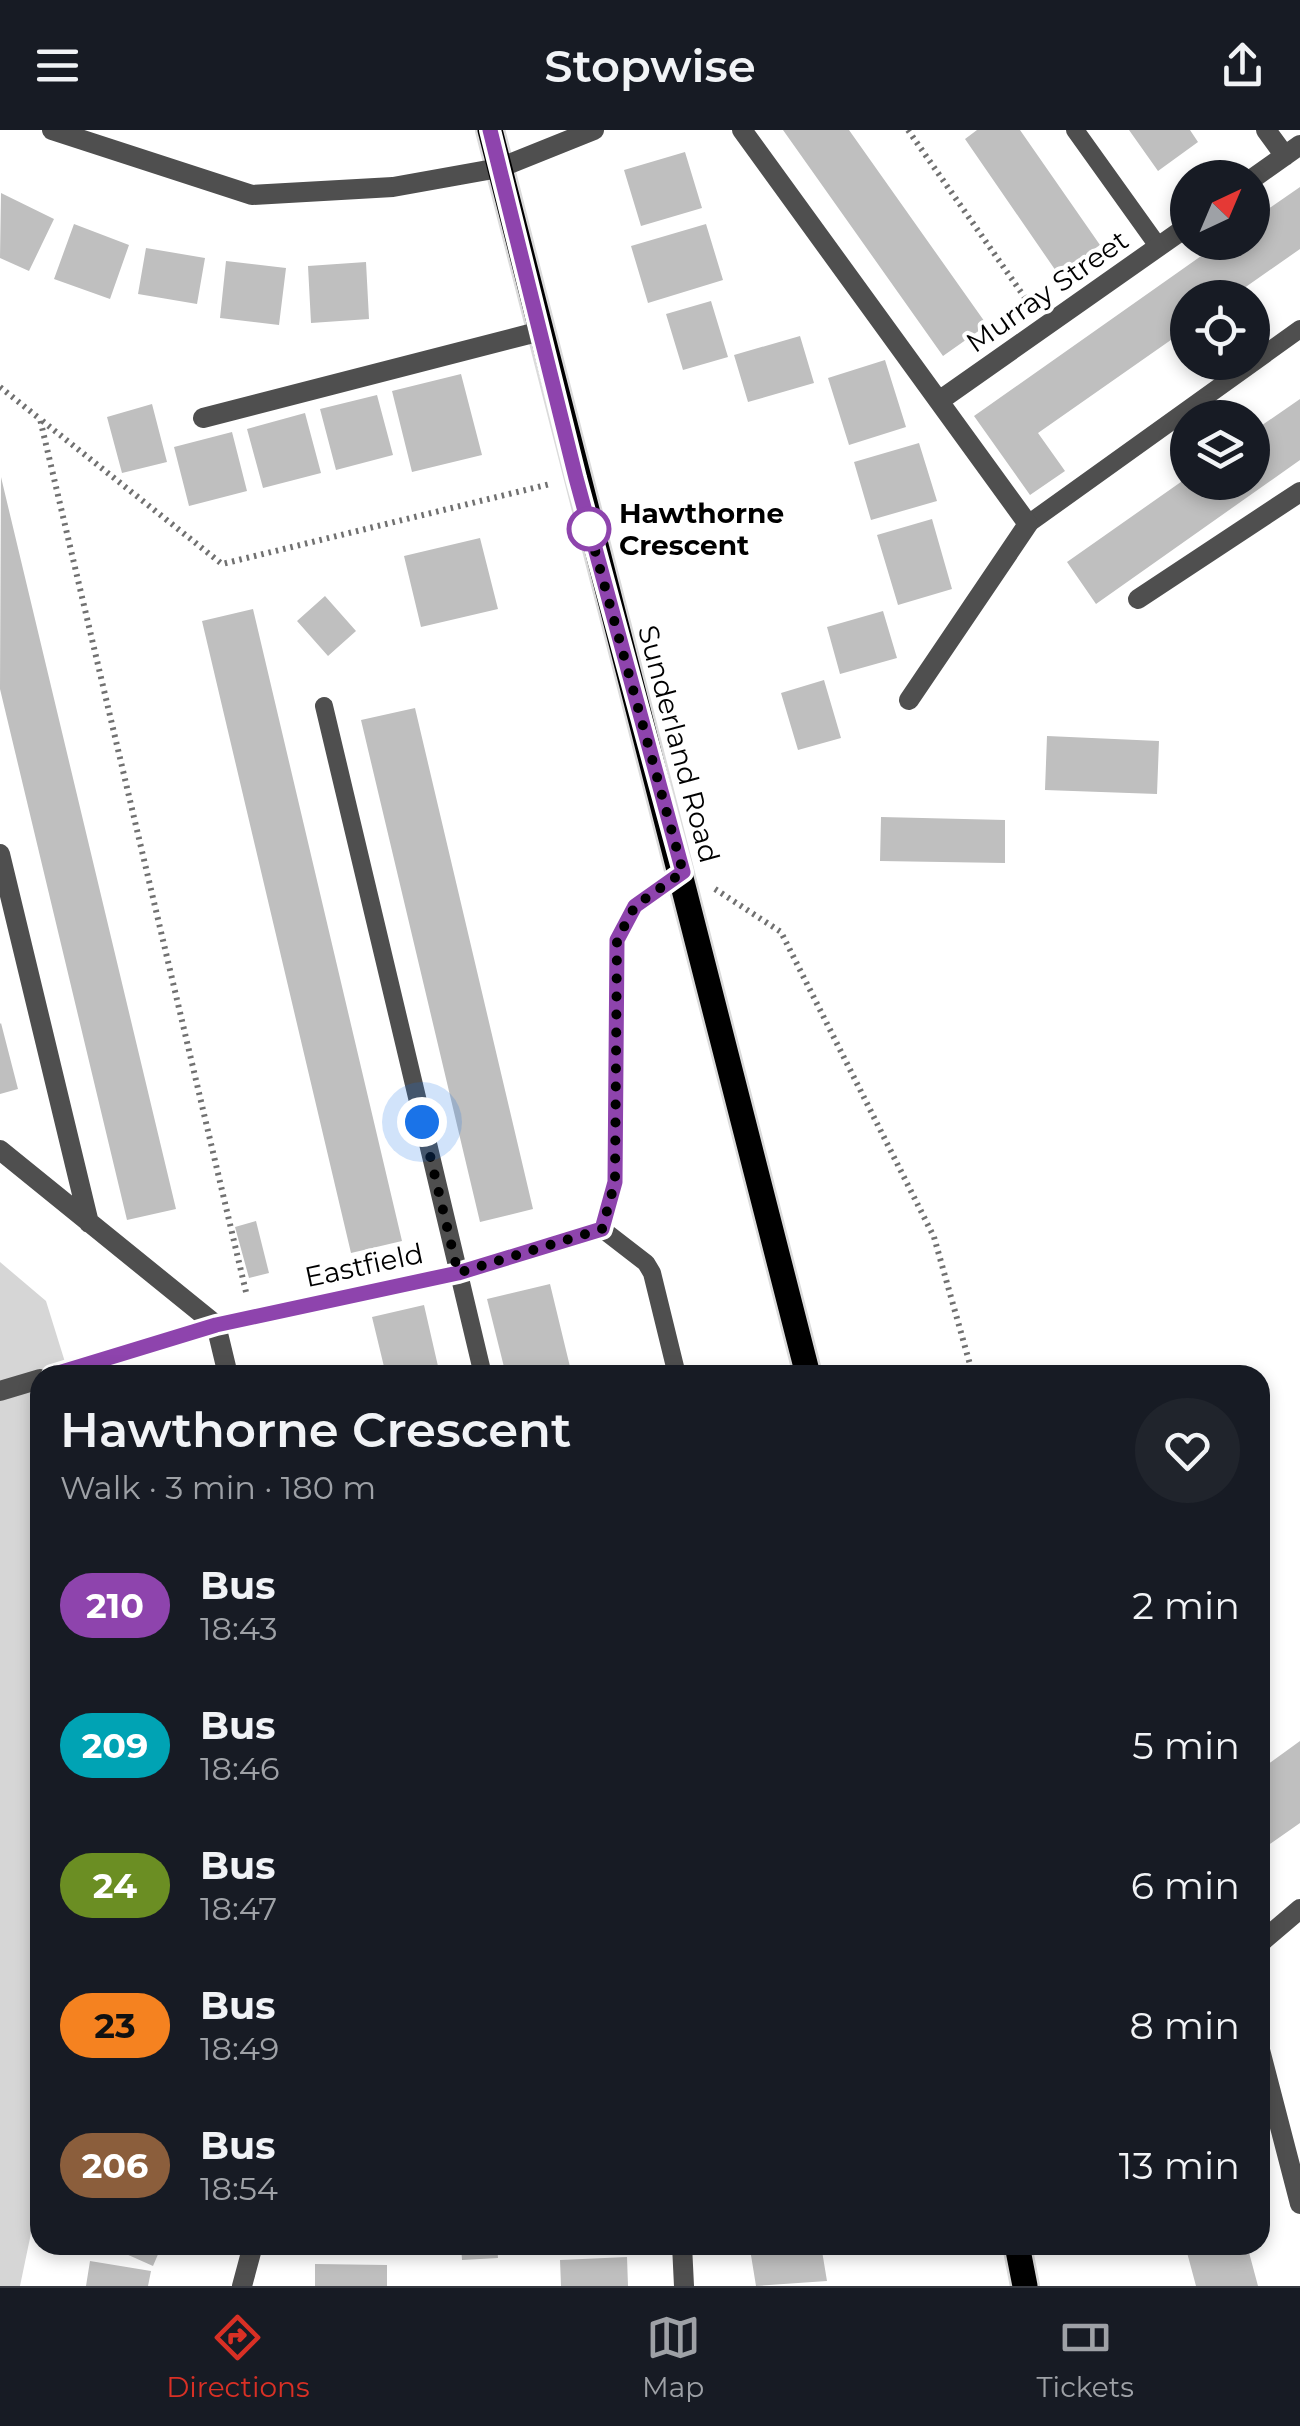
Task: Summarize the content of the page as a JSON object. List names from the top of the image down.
{
  "streets": {
    "main road": ["Sunderland Road"],
    "street": ["Murray Street", "Eastfield"]
  },
  "places": ["Hawthorne Crescent"],
  "lines": ["bus line 210"],
  "north": "top right",
  "page": {
    "header": "Stopwise",
    "heading": ["Hawthorne Crescent", "Walk · 3 min · 180 m"],
    "list": [
      {
        "mark": "210",
        "name": "Bus",
        "note": "18:43",
        "value": "2 min"
      },
      {
        "mark": "209",
        "name": "Bus",
        "note": "18:46",
        "value": "5 min"
      },
      {
        "mark": "24",
        "name": "Bus",
        "note": "18:47",
        "value": "6 min"
      },
      {
        "mark": "23",
        "name": "Bus",
        "note": "18:49",
        "value": "8 min"
      },
      {
        "mark": "206",
        "name": "Bus",
        "note": "18:54",
        "value": "13 min"
      }
    ],
    "tabs": ["Directions", "Map", "Tickets"]
  }
}
